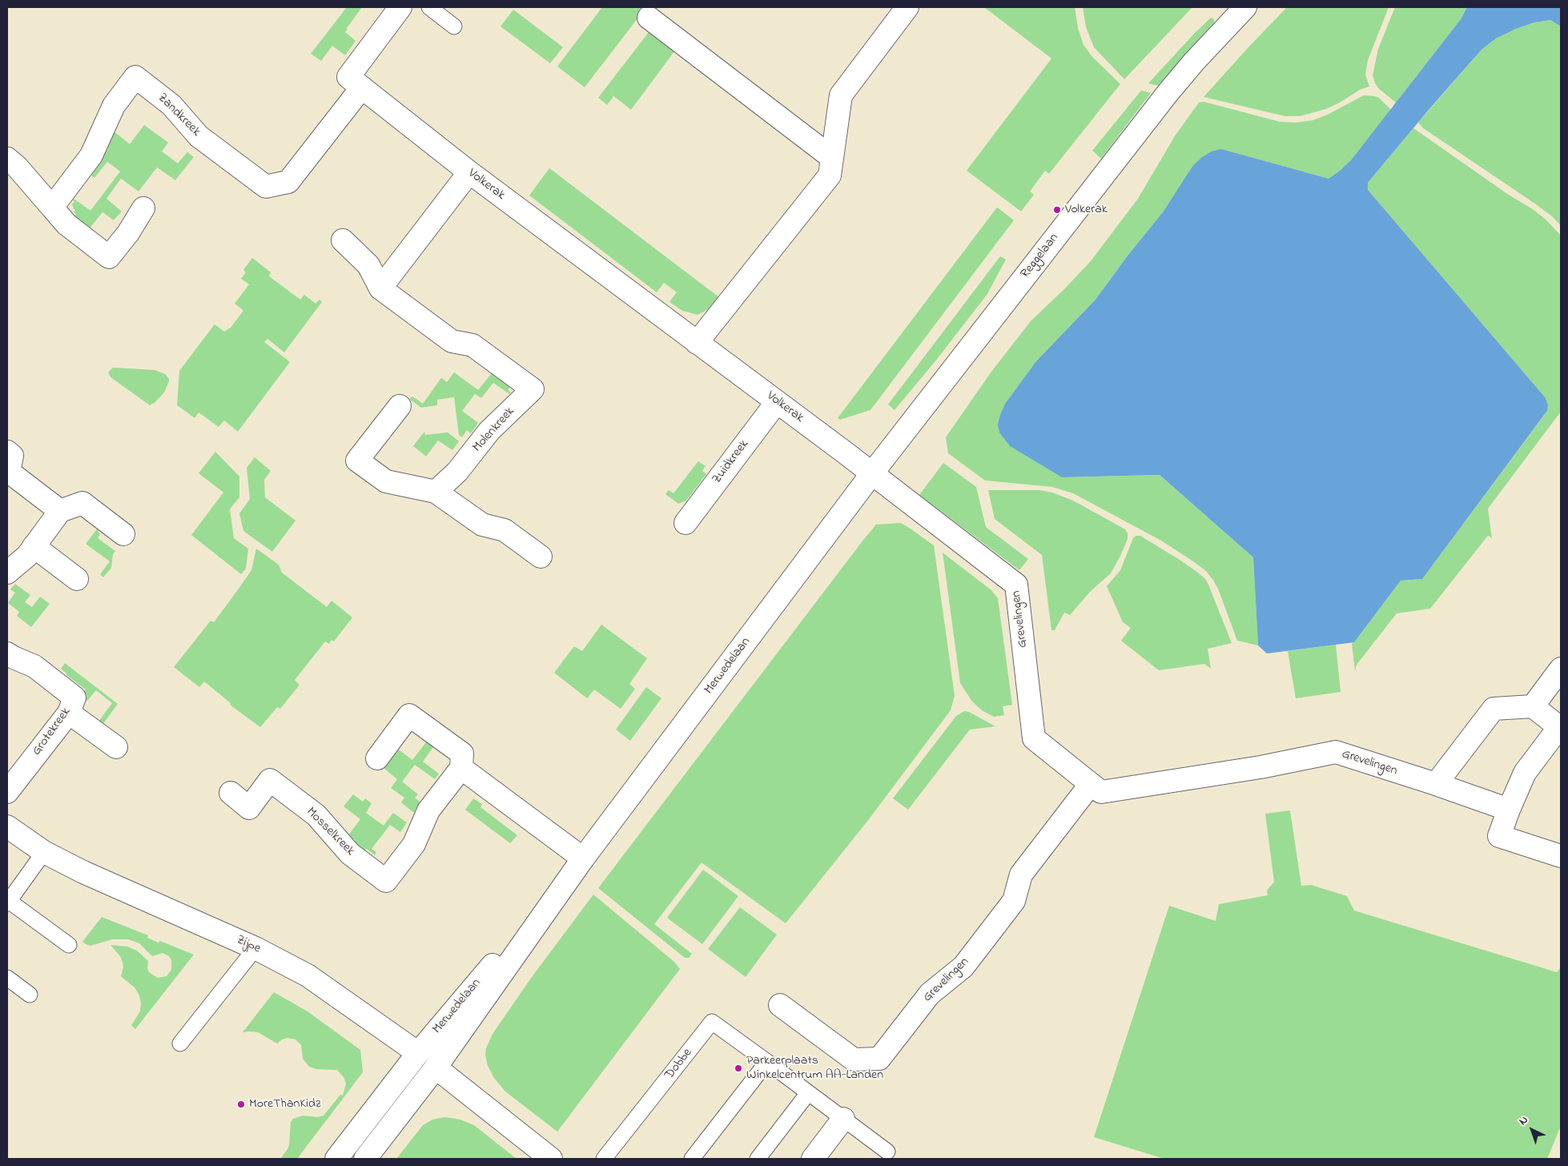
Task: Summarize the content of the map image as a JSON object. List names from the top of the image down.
{
  "streets": {
    "street": [
      "Zandkreek",
      "Volkerak",
      "Reggelaan",
      "Molenkreek",
      "Zuidkreek",
      "Grevelingen",
      "Merwedelaan",
      "Grotekreek",
      "Mosselkreek",
      "Zijpe"
    ],
    "lane": ["Dobbe"]
  },
  "crossings": [
    ["Zandkreek", "Volkerak"],
    ["Volkerak", "Reggelaan"],
    ["Volkerak", "Zuidkreek"],
    ["Volkerak", "Grevelingen"],
    ["Volkerak", "Merwedelaan"],
    ["Reggelaan", "Grevelingen"],
    ["Reggelaan", "Merwedelaan"],
    ["Grevelingen", "Merwedelaan"],
    ["Merwedelaan", "Zijpe"]
  ],
  "places": ["Volkerak", "Parkeerplaats Winkelcentrum AA-Landen", "MoreThanKidz"],
  "north": "top left"
}
